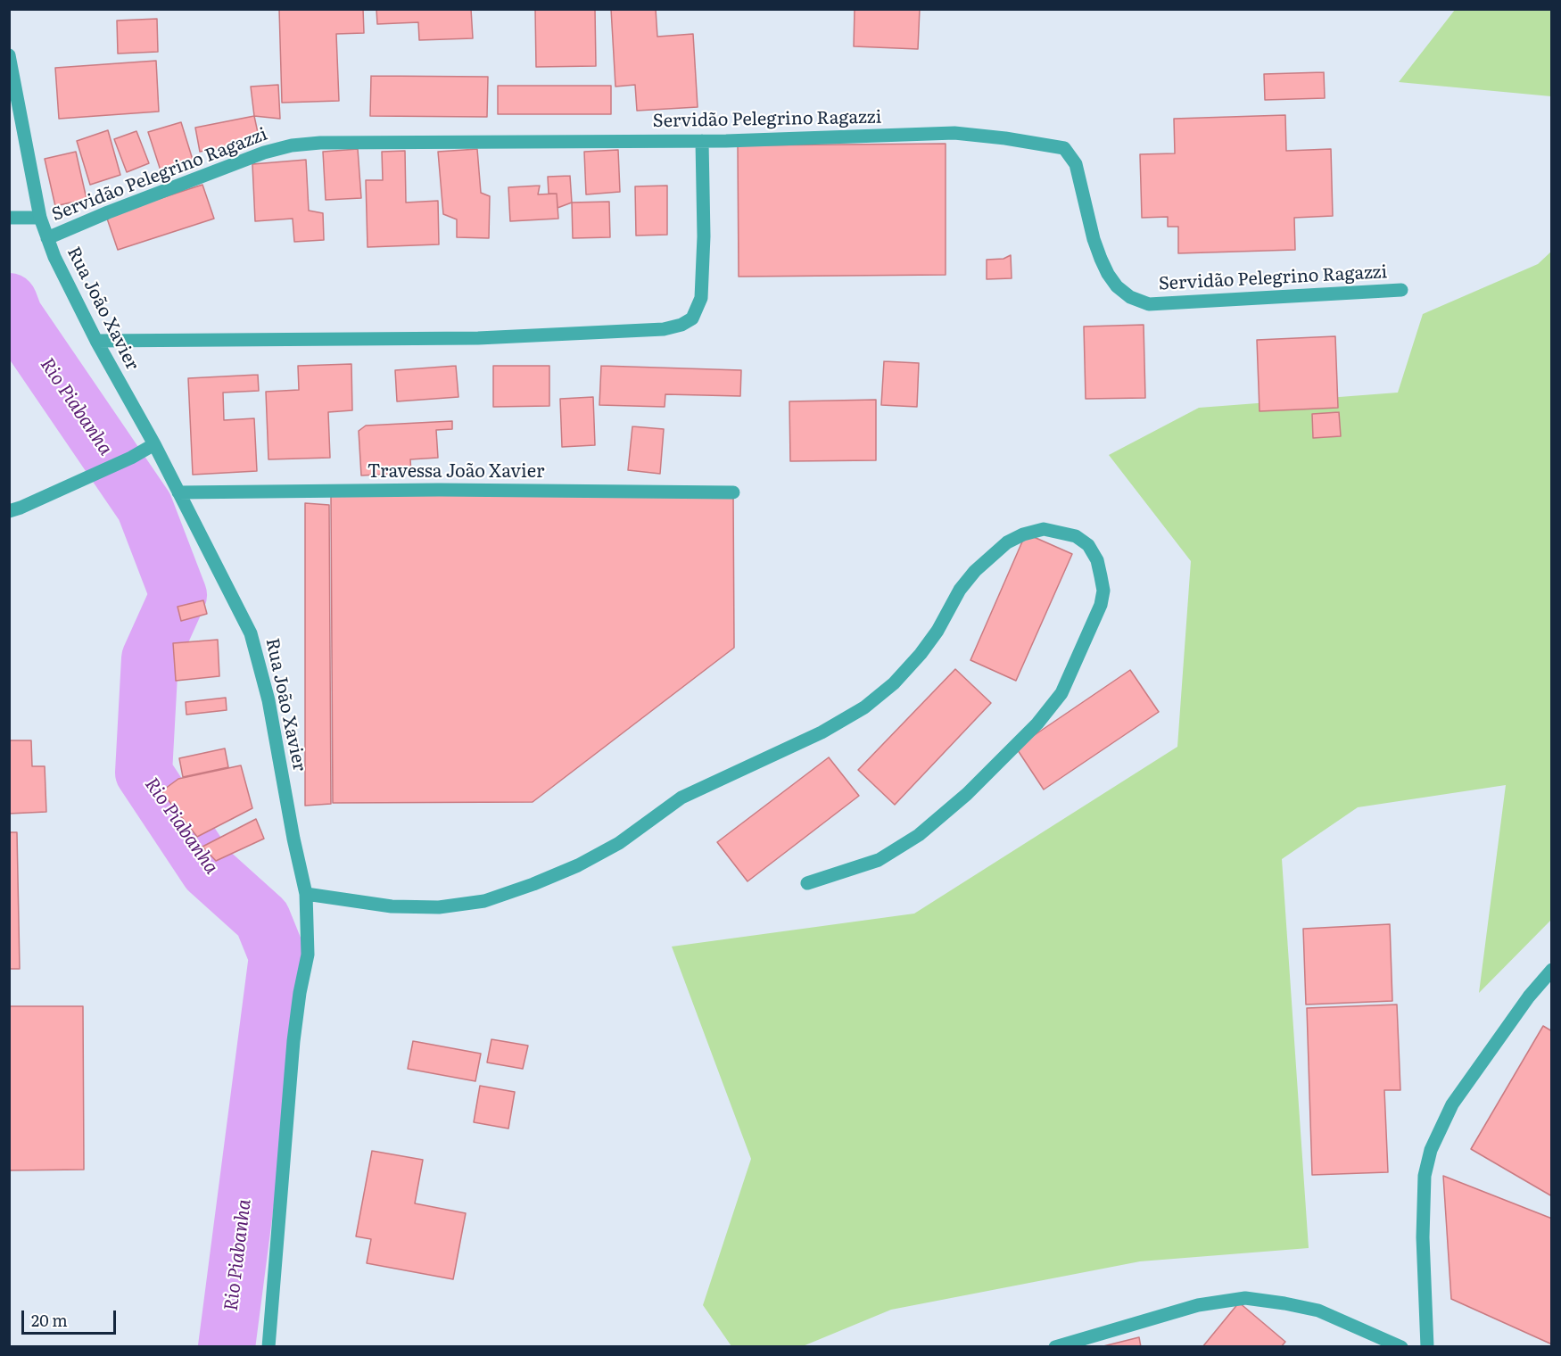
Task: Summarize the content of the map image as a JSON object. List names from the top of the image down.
{
  "streets": {
    "street": ["Servidão Pelegrino Ragazzi", "Rua João Xavier", "Travessa João Xavier"]
  },
  "crossings": [
    ["Servidão Pelegrino Ragazzi", "Rua João Xavier"],
    ["Rua João Xavier", "Travessa João Xavier"]
  ],
  "water": ["Rio Piabanha"],
  "scale_bar": "20 m"
}
